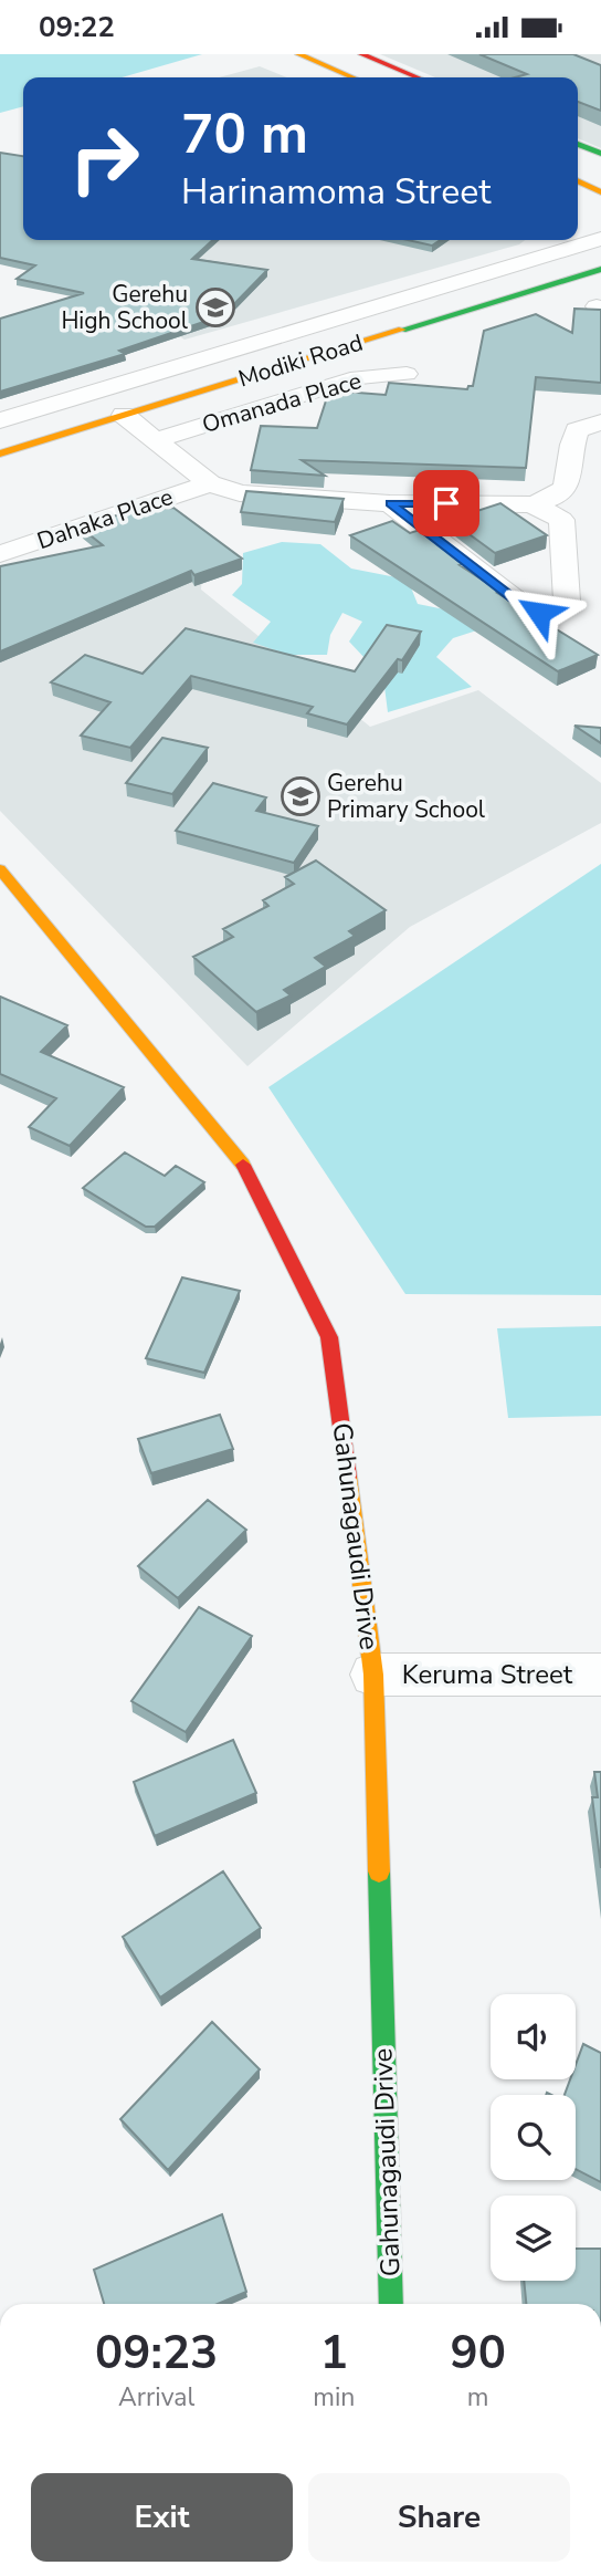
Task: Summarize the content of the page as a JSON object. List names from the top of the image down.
{
  "streets": {
    "street": [
      "Modiki Road",
      "Omanada Place",
      "Dahaka Place",
      "Gahunagaudi Drive",
      "Keruma Street"
    ]
  },
  "crossings": [
    ["Gahunagaudi Drive", "Keruma Street"]
  ],
  "places": {
    "school or university": ["Gerehu High School", "Gerehu Primary School"]
  },
  "page": {
    "status": "09:22",
    "turn": ["70 m", "Harinamoma Street"],
    "eta": [
      "09:23",
      "Arrival",
      "1",
      "min",
      "90",
      "m"
    ],
    "buttons": ["Exit", "Share"]
  }
}
